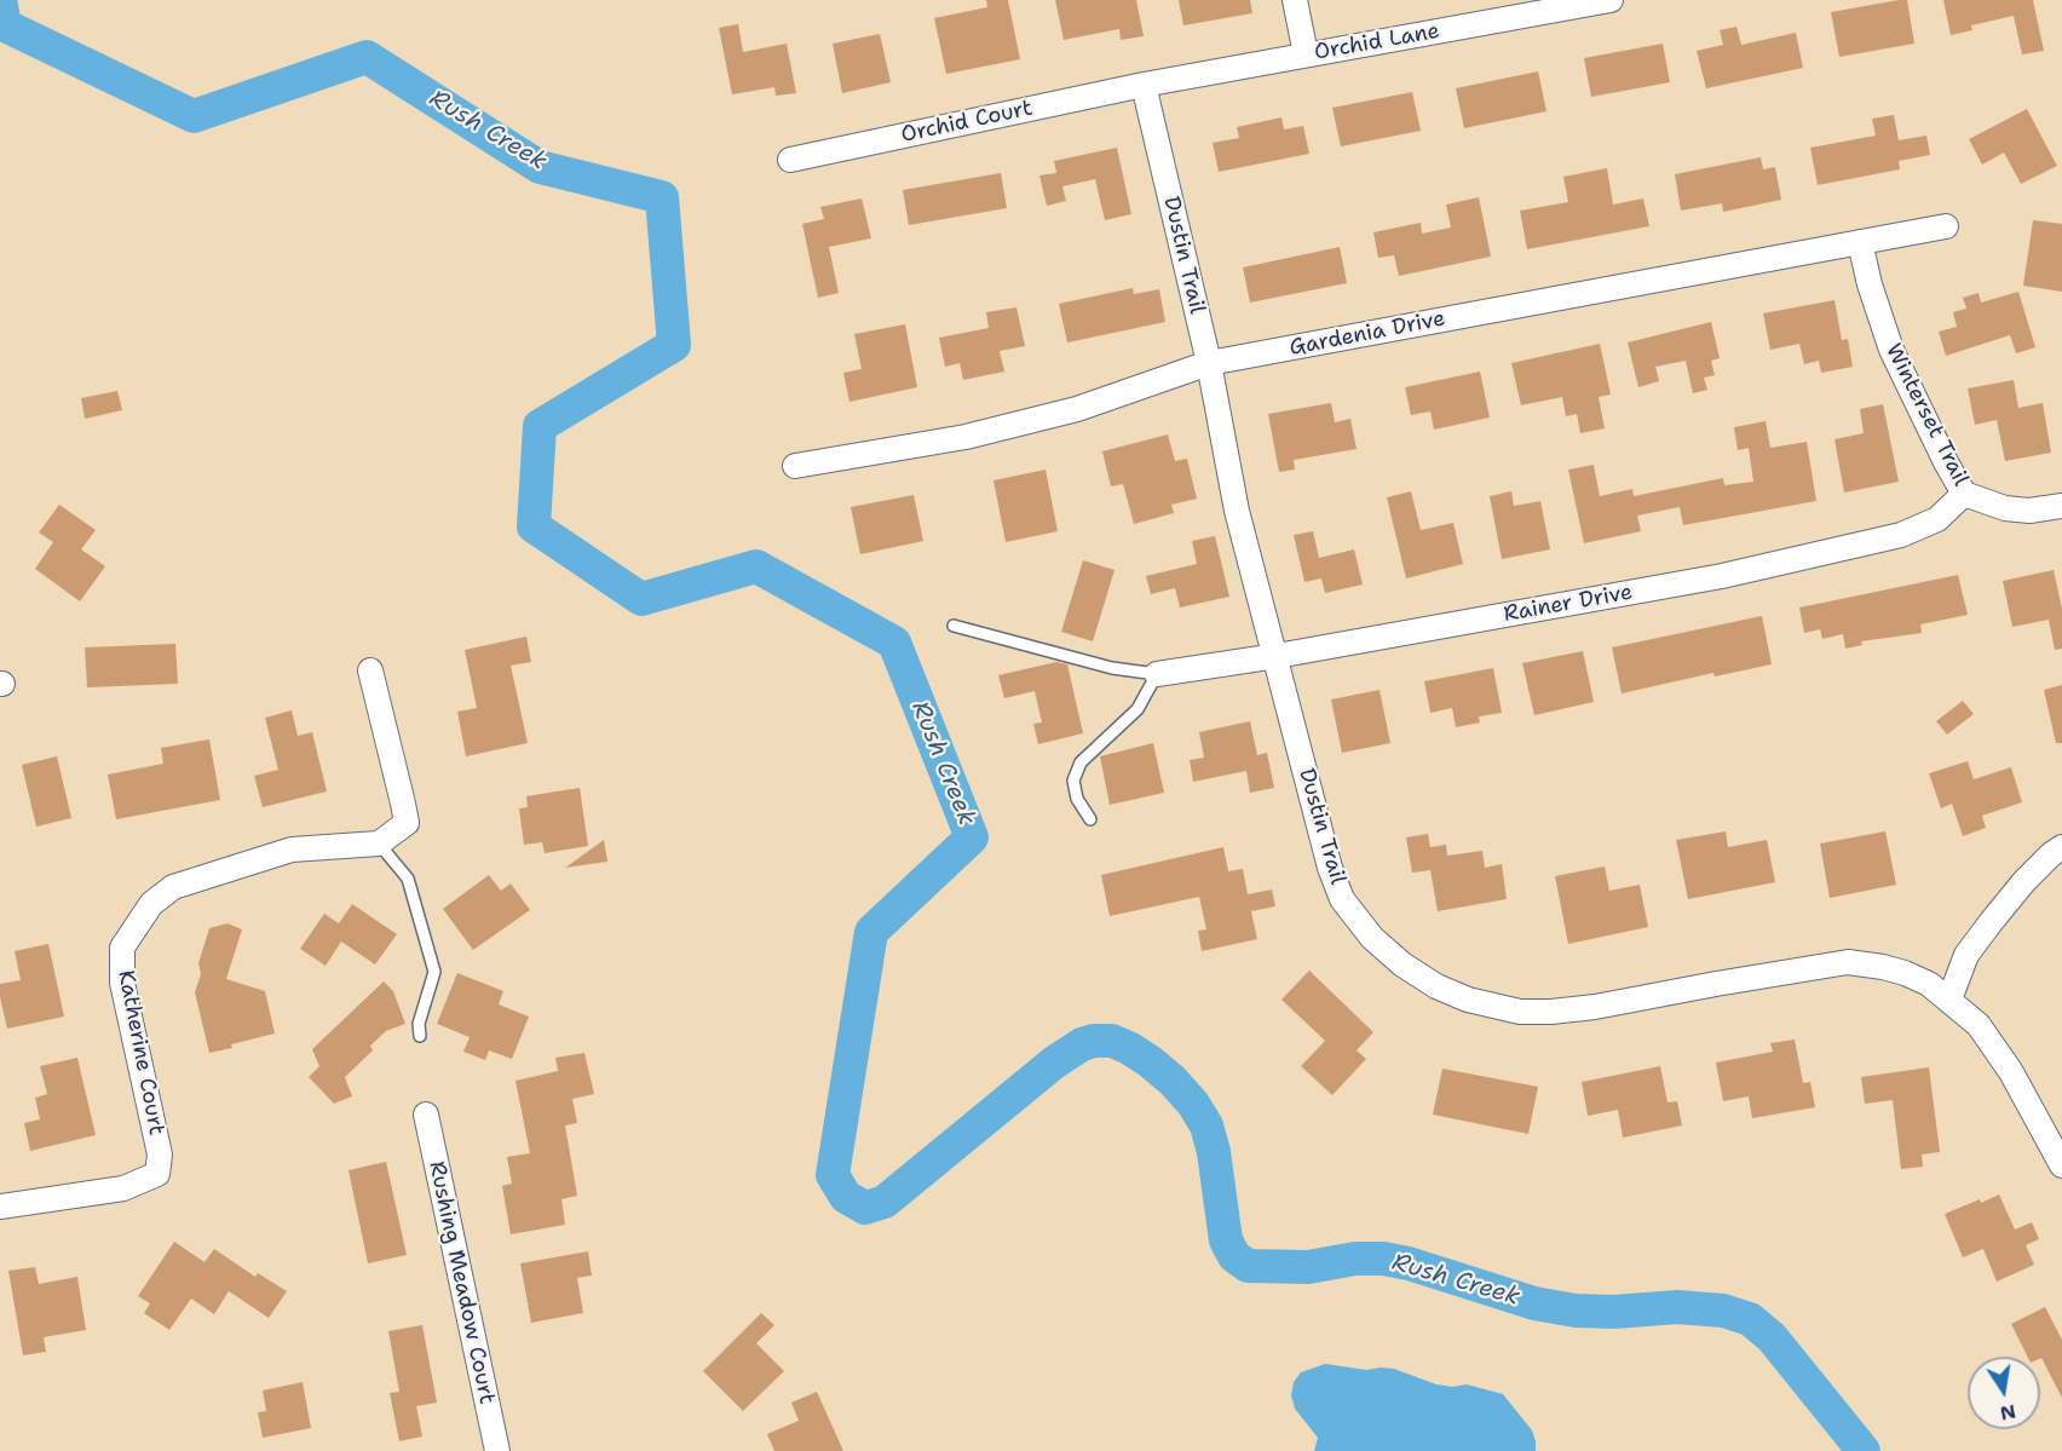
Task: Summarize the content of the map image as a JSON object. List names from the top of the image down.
{
  "streets": {
    "street": [
      "Orchid Lane",
      "Orchid Court",
      "Dustin Trail",
      "Gardenia Drive",
      "Winterset Trail",
      "Rainer Drive",
      "Katherine Court",
      "Rushing Meadow Court"
    ]
  },
  "crossings": [
    ["Orchid Lane", "Orchid Court"],
    ["Orchid Lane", "Dustin Trail"],
    ["Orchid Court", "Dustin Trail"],
    ["Dustin Trail", "Gardenia Drive"],
    ["Dustin Trail", "Rainer Drive"],
    ["Gardenia Drive", "Winterset Trail"],
    ["Winterset Trail", "Rainer Drive"]
  ],
  "water": ["Rush Creek"],
  "north": "bottom"
}
